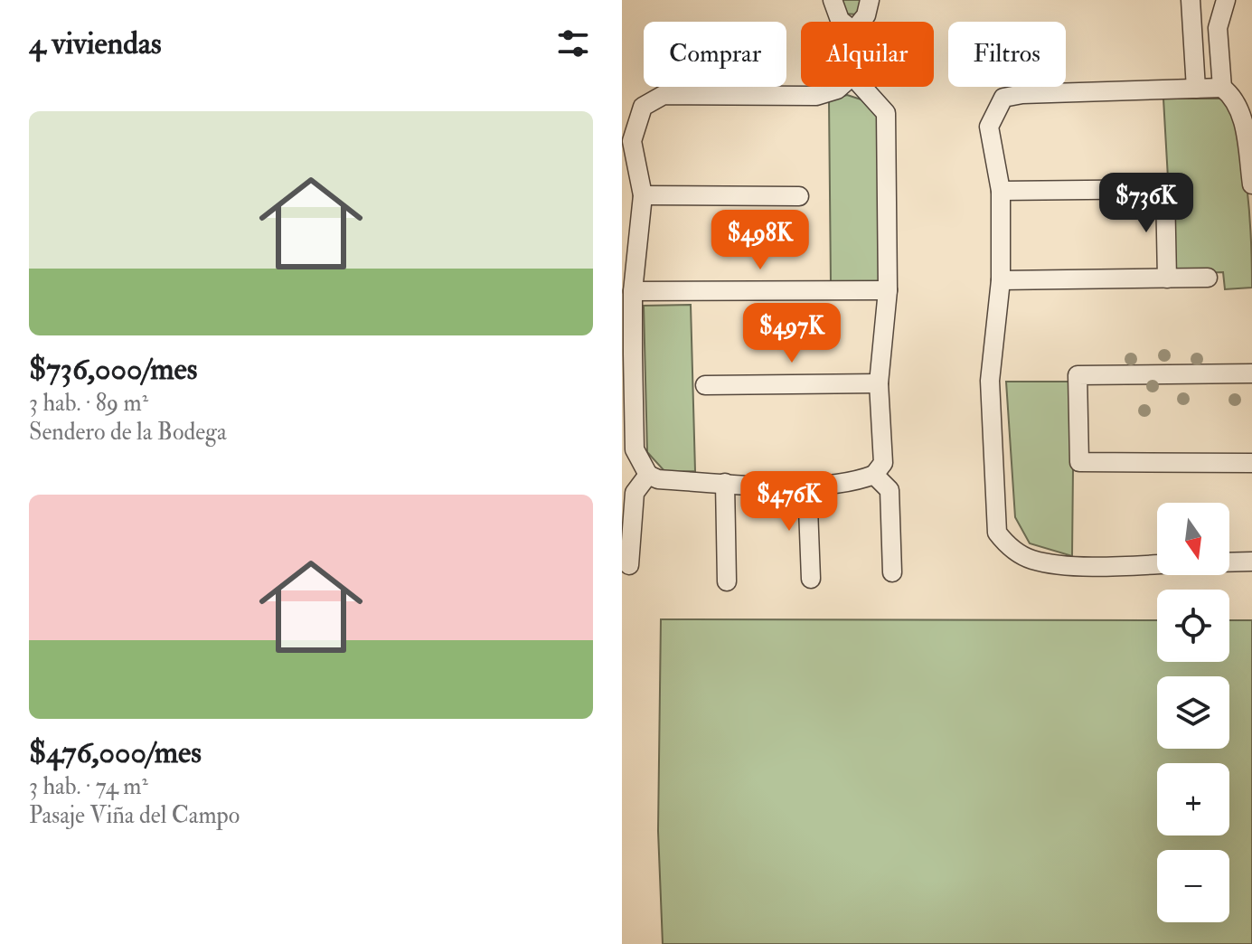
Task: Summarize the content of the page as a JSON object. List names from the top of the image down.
{
  "north": "bottom",
  "page": {
    "heading": "4 viviendas",
    "chip": ["Comprar", "Alquilar", "Filtros"],
    "list": [
      {
        "name": "$736,000/mes",
        "note": "3 hab. · 89 m² · Sendero de la Bodega"
      },
      {
        "name": "$476,000/mes",
        "note": "3 hab. · 74 m² · Pasaje Viña del Campo"
      }
    ],
    "price": [
      "$736K",
      "$498K",
      "$497K",
      "$476K"
    ],
    "map_buttons": ["+", "−"]
  }
}
